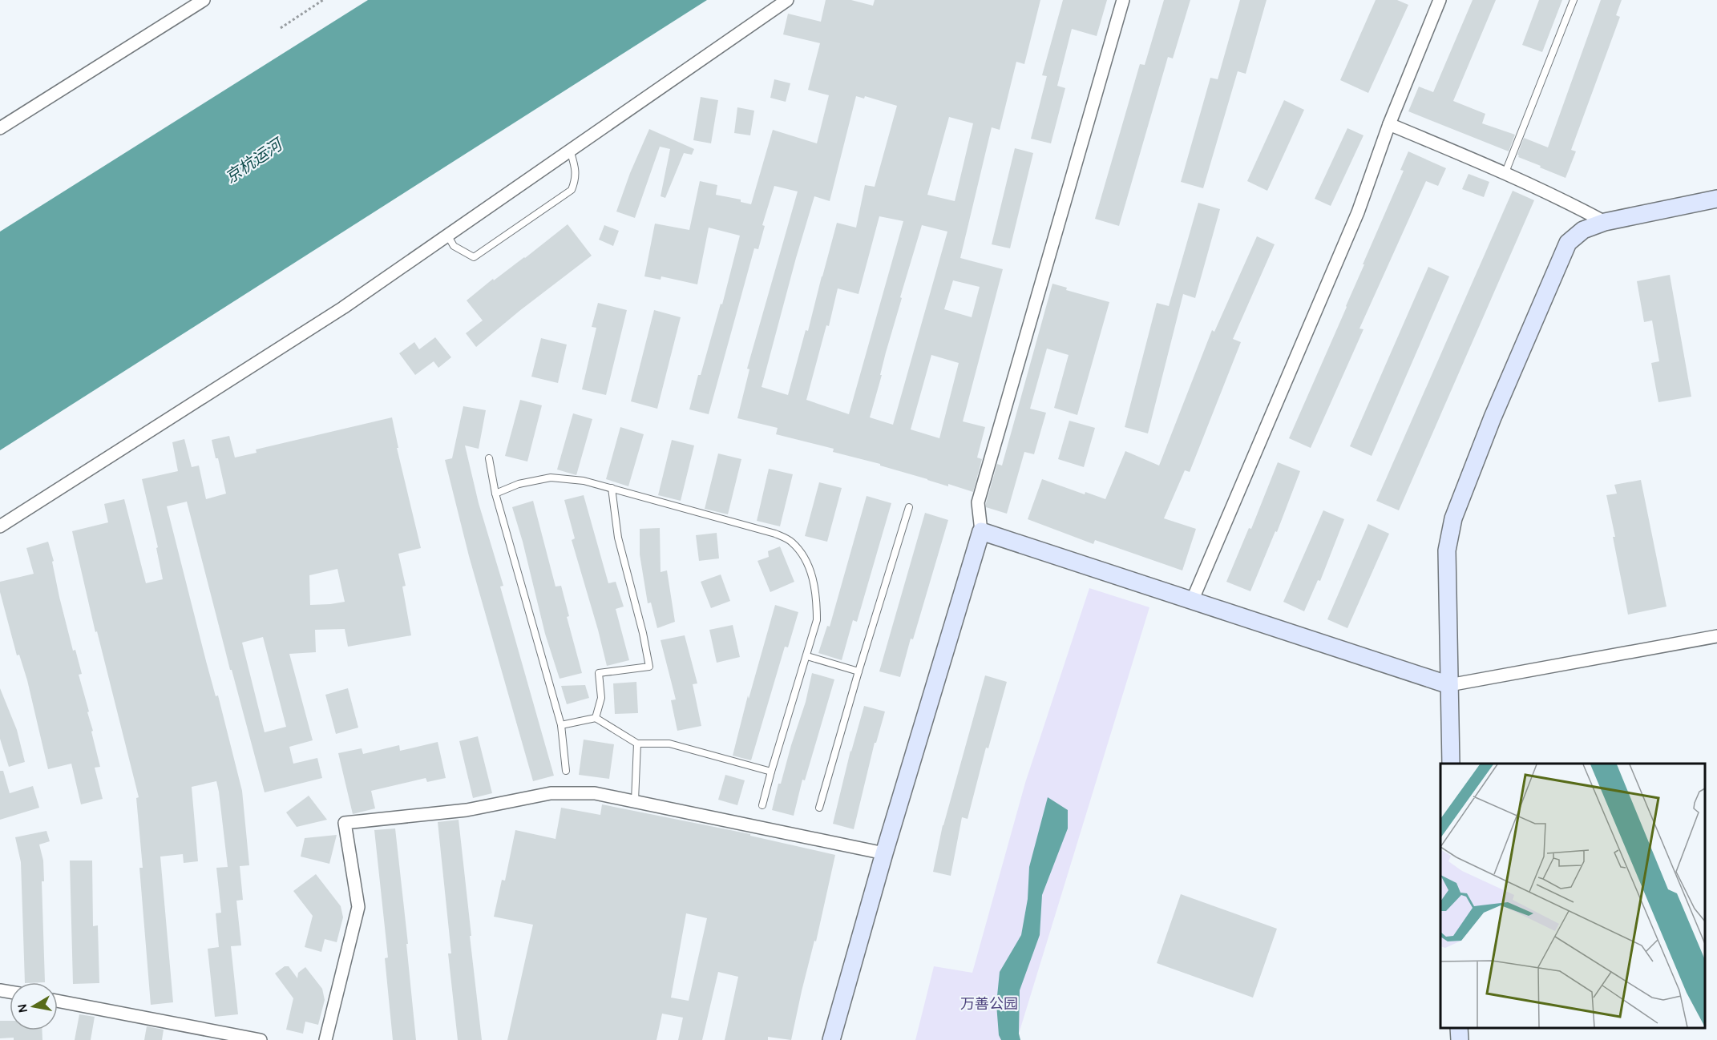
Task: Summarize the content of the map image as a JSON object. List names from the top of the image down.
{
  "water": ["京杭运河"],
  "parks": ["万善公园"],
  "north": "left"
}
